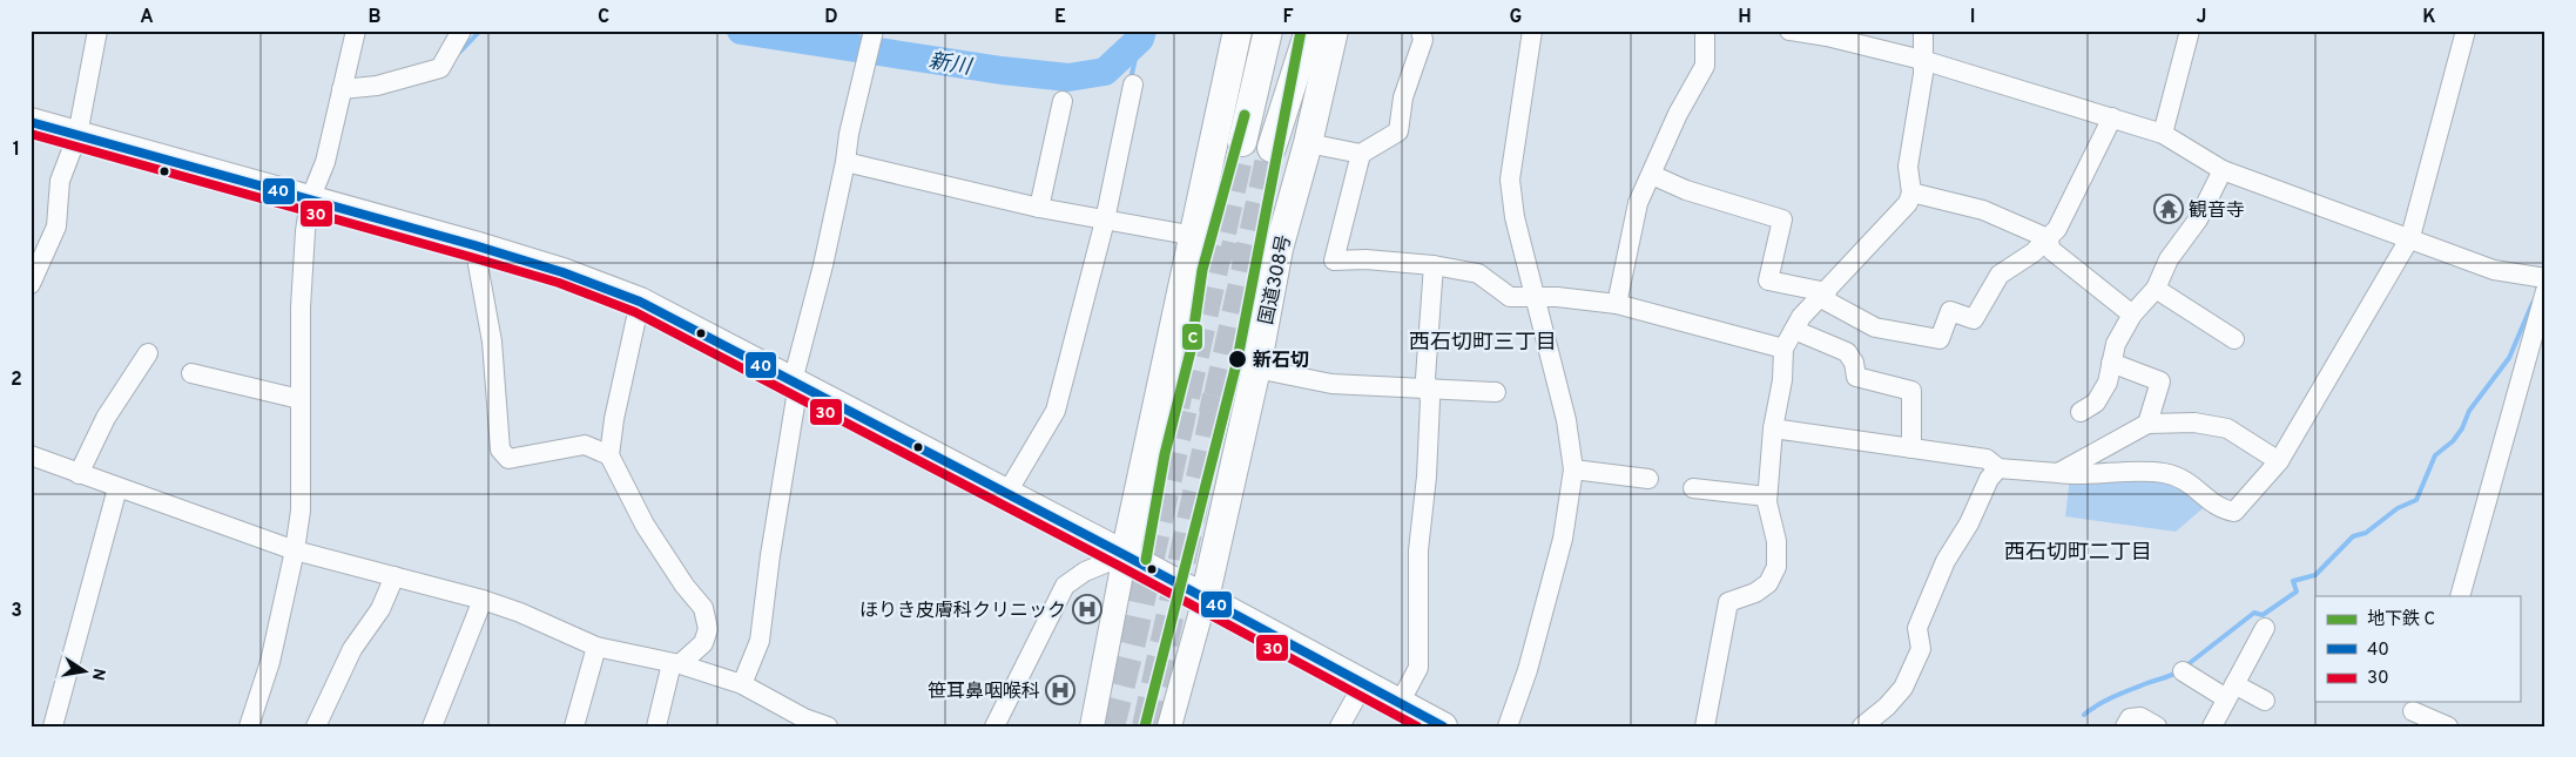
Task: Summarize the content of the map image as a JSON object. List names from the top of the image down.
{
  "streets": {
    "highway": ["国道308号"]
  },
  "districts": ["西石切町三丁目", "西石切町二丁目"],
  "water": ["新川"],
  "places": {
    "temple": ["観音寺"],
    "other": ["新石切"],
    "hospital": ["ほりき皮膚科クリニック", "笹耳鼻咽喉科"]
  },
  "lines": ["metro line C", "transit line 40", "transit line 30"],
  "legend": ["地下鉄 C", "40", "30"],
  "north": "right",
  "grid": {
    "columns": [
      "A",
      "B",
      "C",
      "D",
      "E",
      "F",
      "G",
      "H",
      "I",
      "J",
      "K"
    ],
    "rows": ["1", "2", "3"]
  }
}
